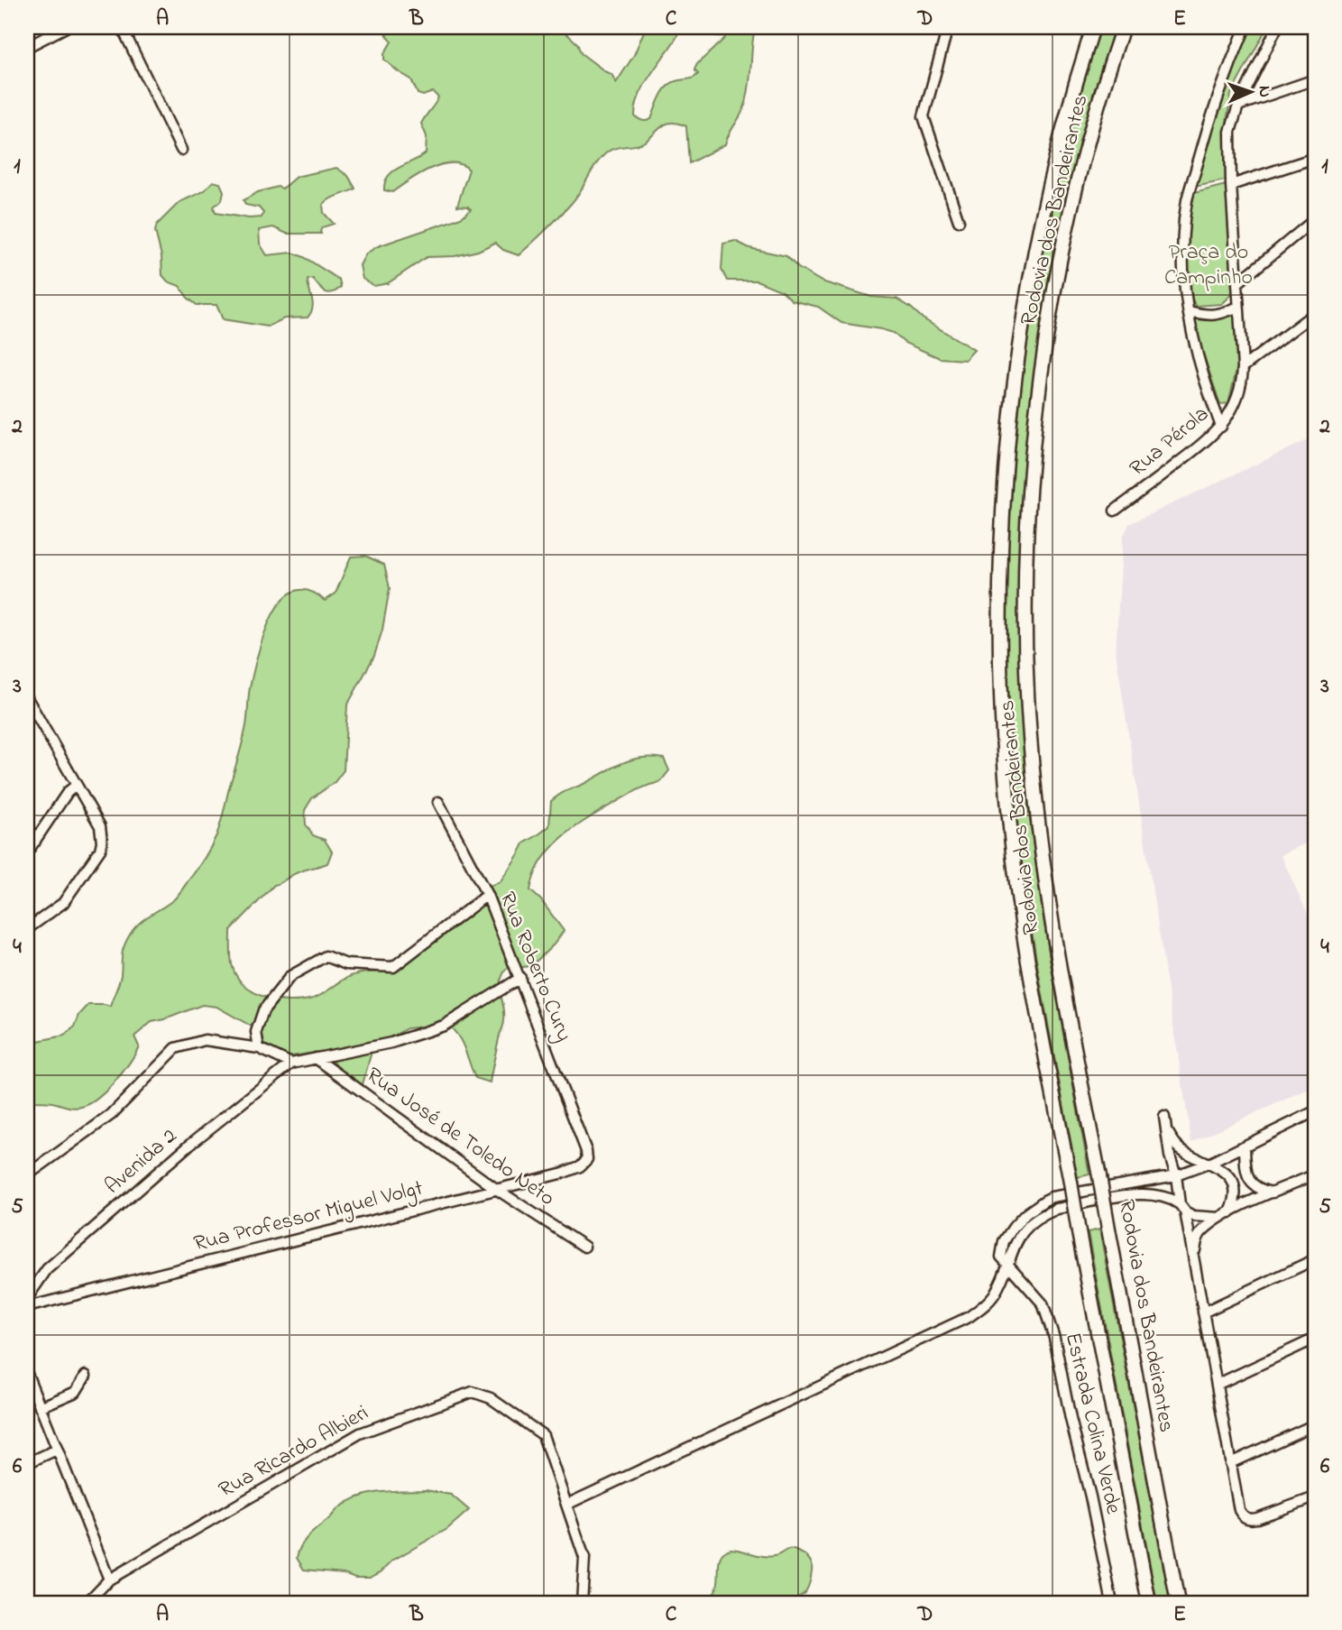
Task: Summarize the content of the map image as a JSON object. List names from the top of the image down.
{
  "streets": {
    "highway": ["Rodovia dos Bandeirantes"],
    "street": [
      "Rua Pérola",
      "Rua Roberto Cury",
      "Rua José de Toledo Neto",
      "Avenida 2",
      "Rua Professor Miguel Volgt",
      "Estrada Colina Verde",
      "Rua Ricardo Albieri"
    ]
  },
  "crossings": [
    ["Rua Roberto Cury", "Rua Professor Miguel Volgt"],
    ["Rua José de Toledo Neto", "Rua Professor Miguel Volgt"]
  ],
  "parks": ["Praça do Campinho"],
  "north": "right",
  "grid": {
    "columns": [
      "A",
      "B",
      "C",
      "D",
      "E"
    ],
    "rows": [
      "1",
      "2",
      "3",
      "4",
      "5",
      "6"
    ]
  }
}
